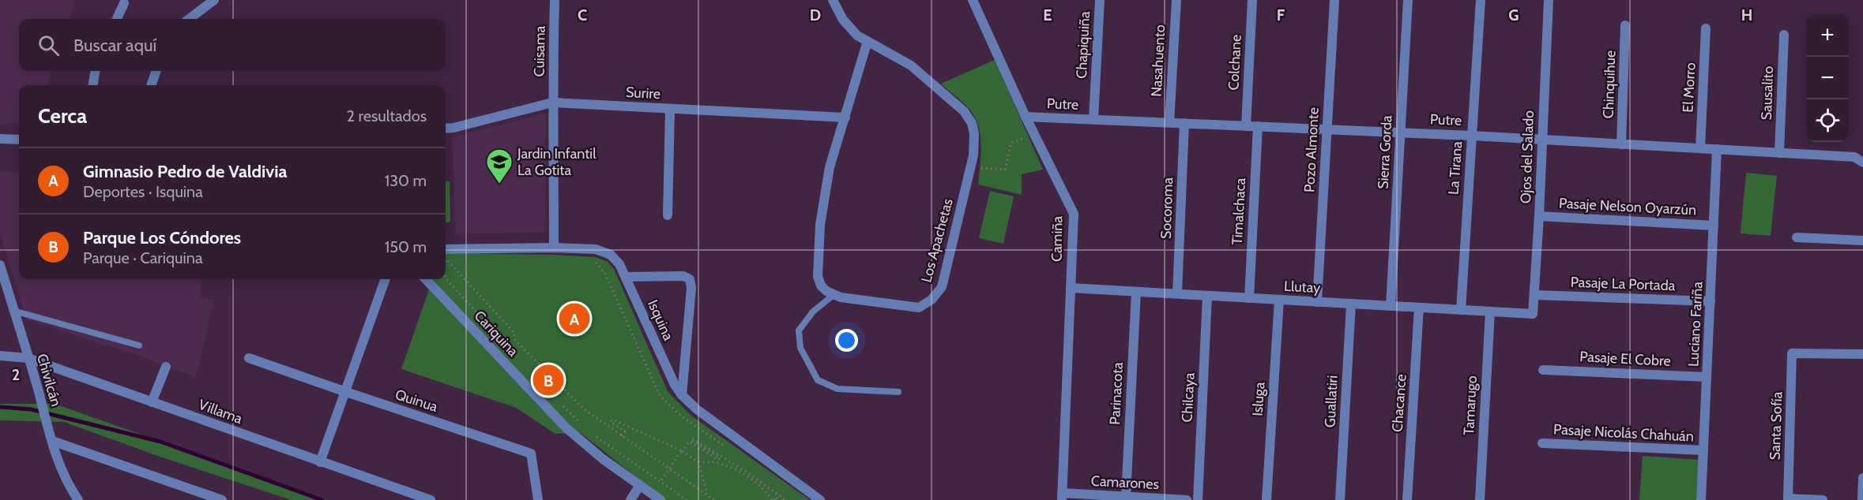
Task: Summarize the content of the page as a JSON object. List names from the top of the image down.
{
  "streets": {
    "street": [
      "Chapiquiña",
      "Cuisama",
      "Nasahuento",
      "Colchane",
      "Chinquihue",
      "El Morro",
      "Surire",
      "Sausalito",
      "Putre",
      "Pozo Almonte",
      "Sierra Gorda",
      "Ojos del Salado",
      "La Tirana",
      "Pasaje Nelson Oyarzún",
      "Socoroma",
      "Timalchaca",
      "Camiña",
      "Los Apachetas",
      "Pasaje La Portada",
      "Llutay",
      "Isquina",
      "Luciano Fariña",
      "Cariquina",
      "Pasaje El Cobre",
      "Chivilcán",
      "Parinacota",
      "Chilcaya",
      "Isluga",
      "Quinua",
      "Guallatiri",
      "Chacance",
      "Tamarugo",
      "Villama",
      "Santa Sofía",
      "Pasaje Nicolás Chahuán",
      "Camarones"
    ]
  },
  "crossings": [
    ["Chapiquiña", "Putre"],
    ["Cuisama", "Surire"],
    ["Cuisama", "Isquina"],
    ["Nasahuento", "Putre"],
    ["Colchane", "Putre"],
    ["Chinquihue", "Putre"],
    ["El Morro", "Putre"],
    ["Sausalito", "Putre"],
    ["Putre", "Pozo Almonte"],
    ["Putre", "Sierra Gorda"],
    ["Putre", "Ojos del Salado"],
    ["Putre", "La Tirana"],
    ["Putre", "Socoroma"],
    ["Putre", "Timalchaca"],
    ["Putre", "Camiña"],
    ["Putre", "Luciano Fariña"],
    ["Pozo Almonte", "Llutay"],
    ["Sierra Gorda", "Llutay"],
    ["Ojos del Salado", "Pasaje Nelson Oyarzún"],
    ["Ojos del Salado", "Pasaje La Portada"],
    ["Ojos del Salado", "Llutay"],
    ["La Tirana", "Llutay"],
    ["Pasaje Nelson Oyarzún", "Luciano Fariña"],
    ["Socoroma", "Llutay"],
    ["Timalchaca", "Llutay"],
    ["Camiña", "Llutay"],
    ["Camiña", "Camarones"],
    ["Pasaje La Portada", "Luciano Fariña"],
    ["Llutay", "Parinacota"],
    ["Llutay", "Chilcaya"],
    ["Llutay", "Isluga"],
    ["Llutay", "Guallatiri"],
    ["Llutay", "Chacance"],
    ["Llutay", "Tamarugo"],
    ["Luciano Fariña", "Pasaje El Cobre"],
    ["Luciano Fariña", "Pasaje Nicolás Chahuán"],
    ["Chivilcán", "Villama"],
    ["Parinacota", "Camarones"]
  ],
  "places": {
    "school or university": ["Jardin Infantil La Gotita"]
  },
  "page": {
    "map_buttons": ["+", "−"],
    "search": "Buscar aquí",
    "heading": ["Cerca", "2 resultados"],
    "list": [
      {
        "mark": "A",
        "name": "Gimnasio Pedro de Valdivia",
        "note": "Deportes · Isquina",
        "value": "130 m"
      },
      {
        "mark": "B",
        "name": "Parque Los Cóndores",
        "note": "Parque · Cariquina",
        "value": "150 m"
      }
    ],
    "pins": ["A", "B"]
  },
  "grid": {
    "columns": [
      "C",
      "D",
      "E",
      "F",
      "G",
      "H"
    ],
    "rows": ["2"]
  }
}
